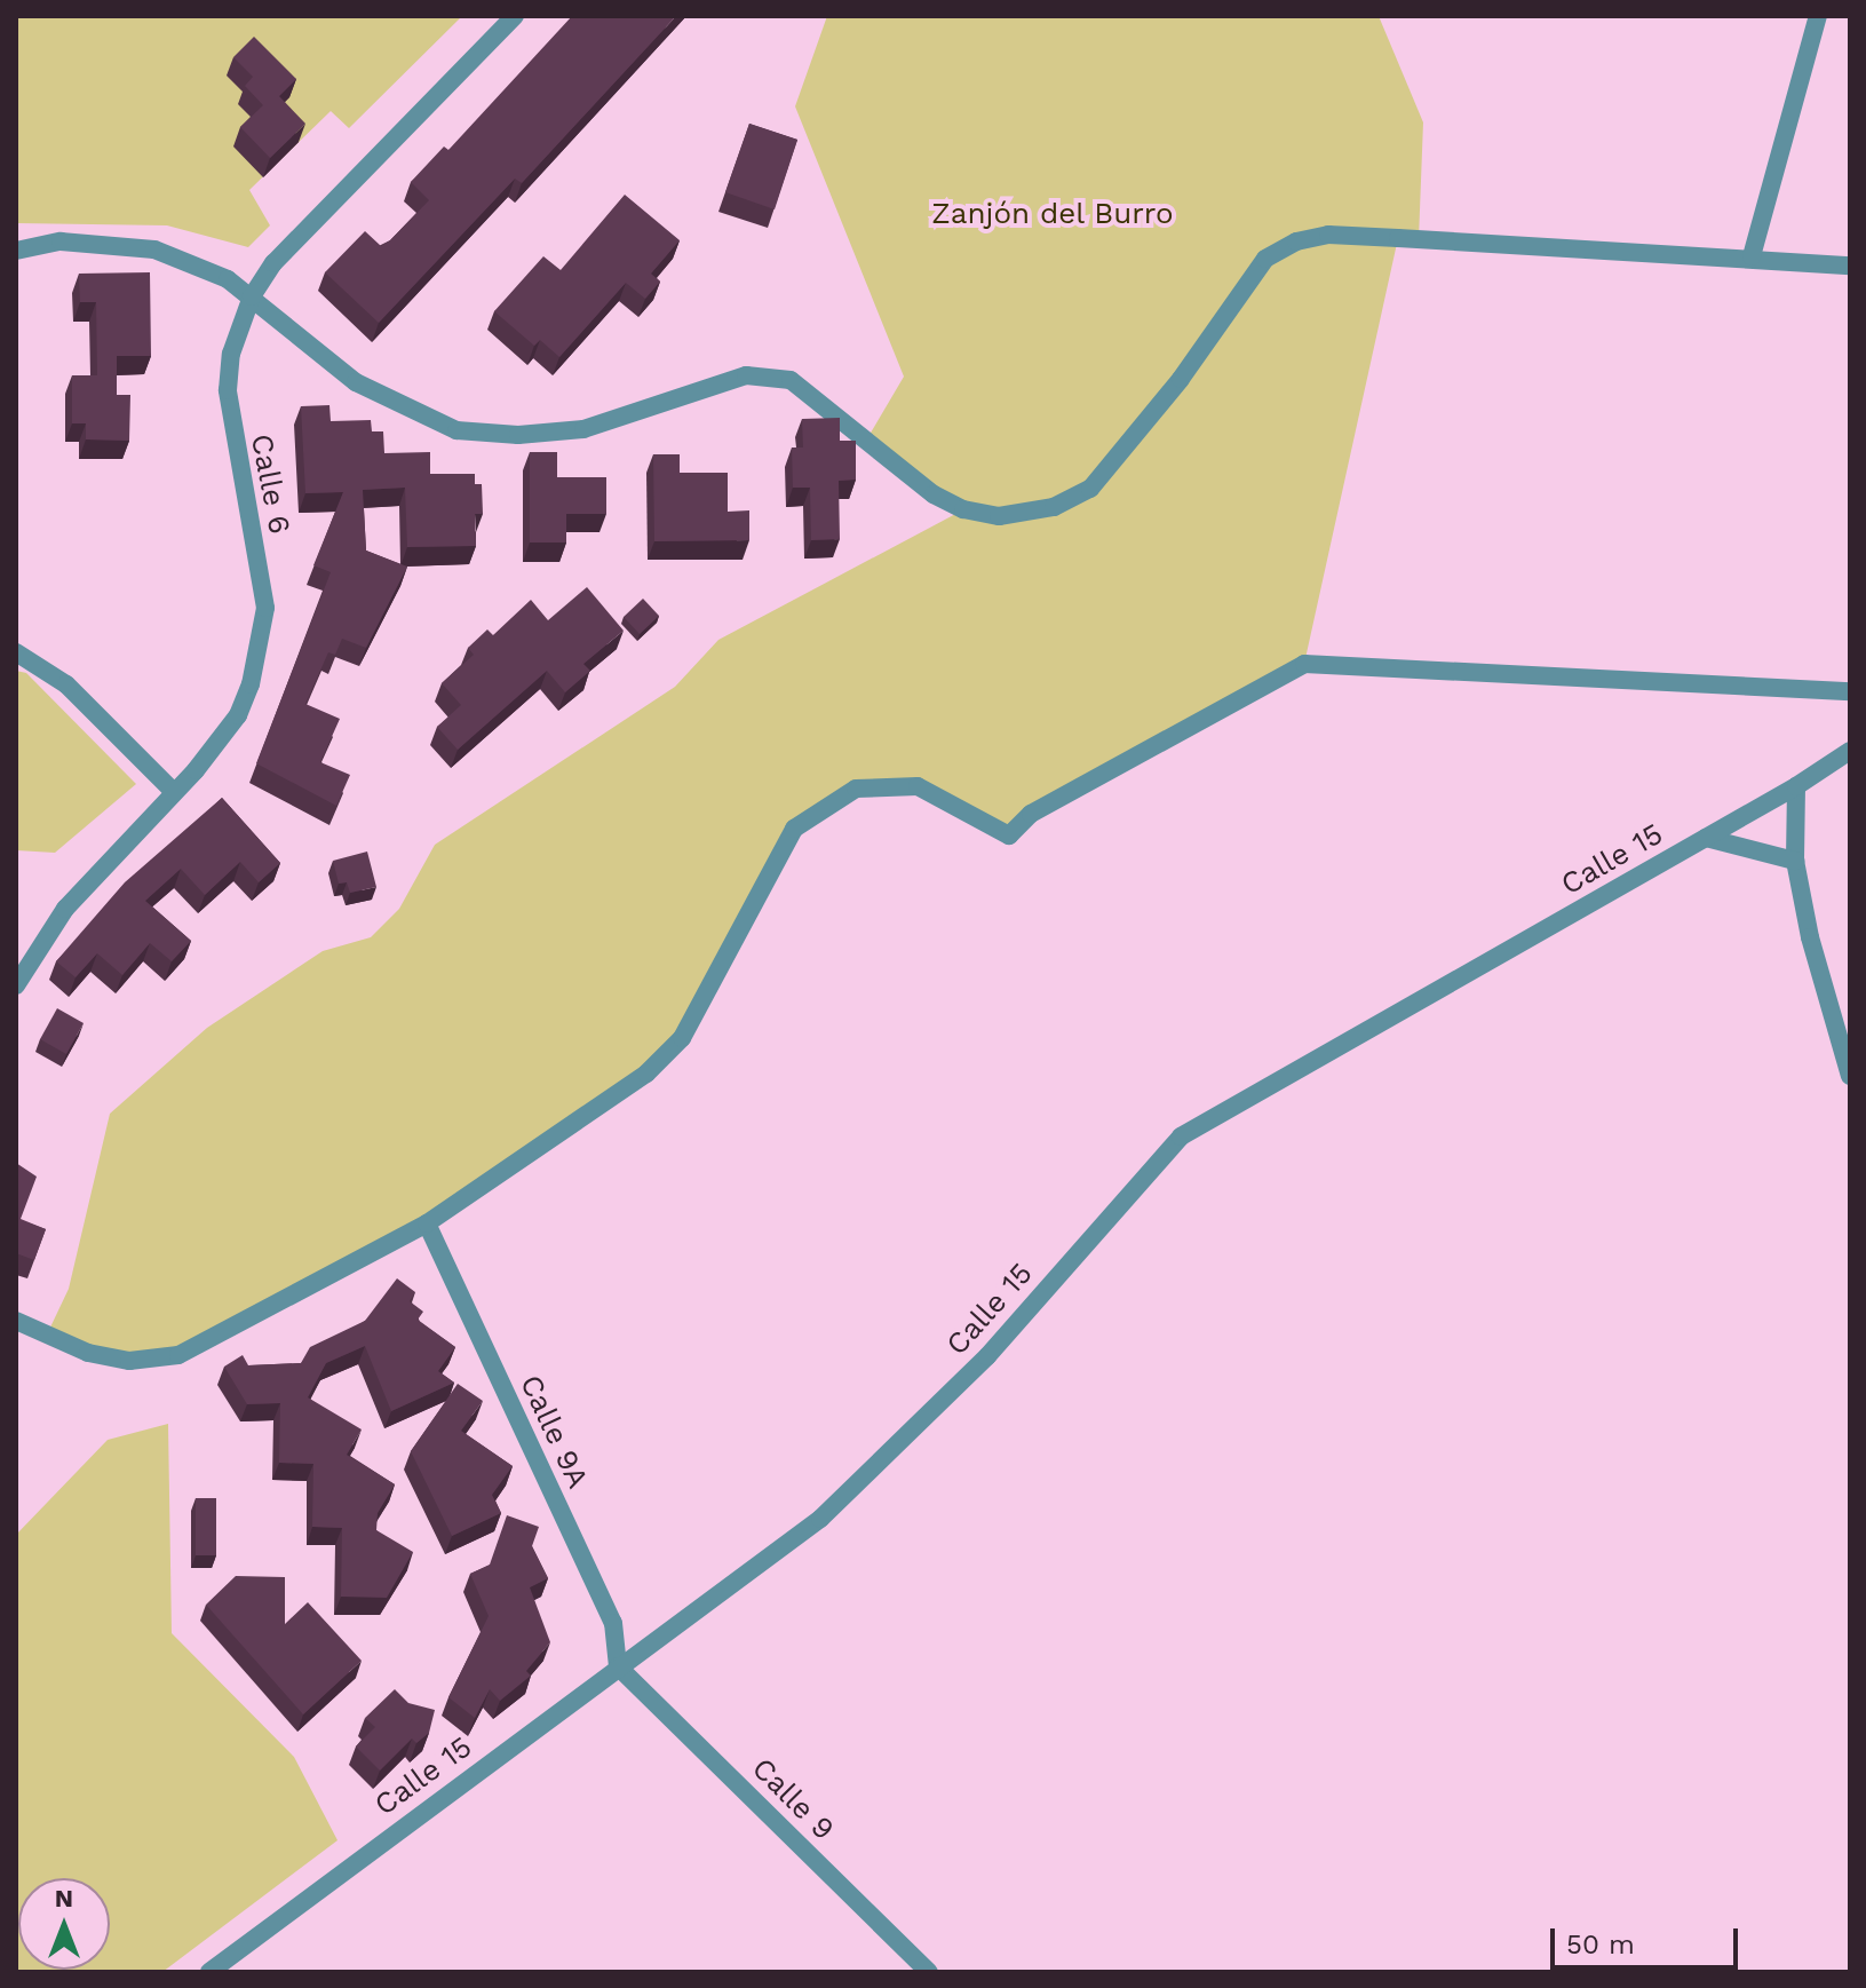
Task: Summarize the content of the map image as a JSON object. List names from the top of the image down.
{
  "streets": {
    "street": [
      "Calle 6",
      "Calle 15",
      "Calle 9A",
      "Calle 9"
    ]
  },
  "crossings": [
    ["Calle 15", "Calle 9A"],
    ["Calle 15", "Calle 9"],
    ["Calle 9A", "Calle 9"]
  ],
  "parks": ["Zanjón del Burro"],
  "scale_bar": "50 m",
  "north": "top"
}
